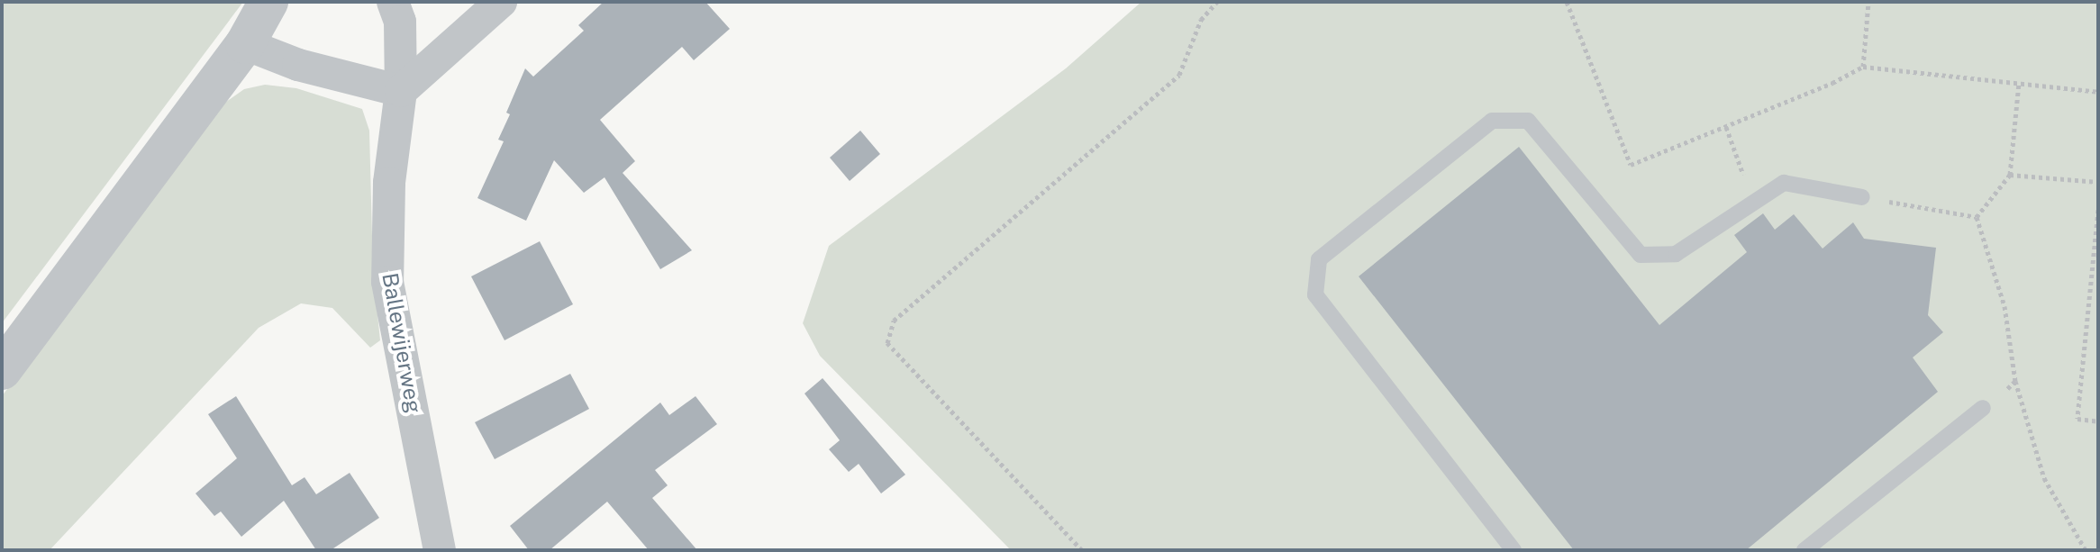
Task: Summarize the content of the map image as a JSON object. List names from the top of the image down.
{
  "streets": {
    "street": ["Ballewijerweg"]
  }
}
